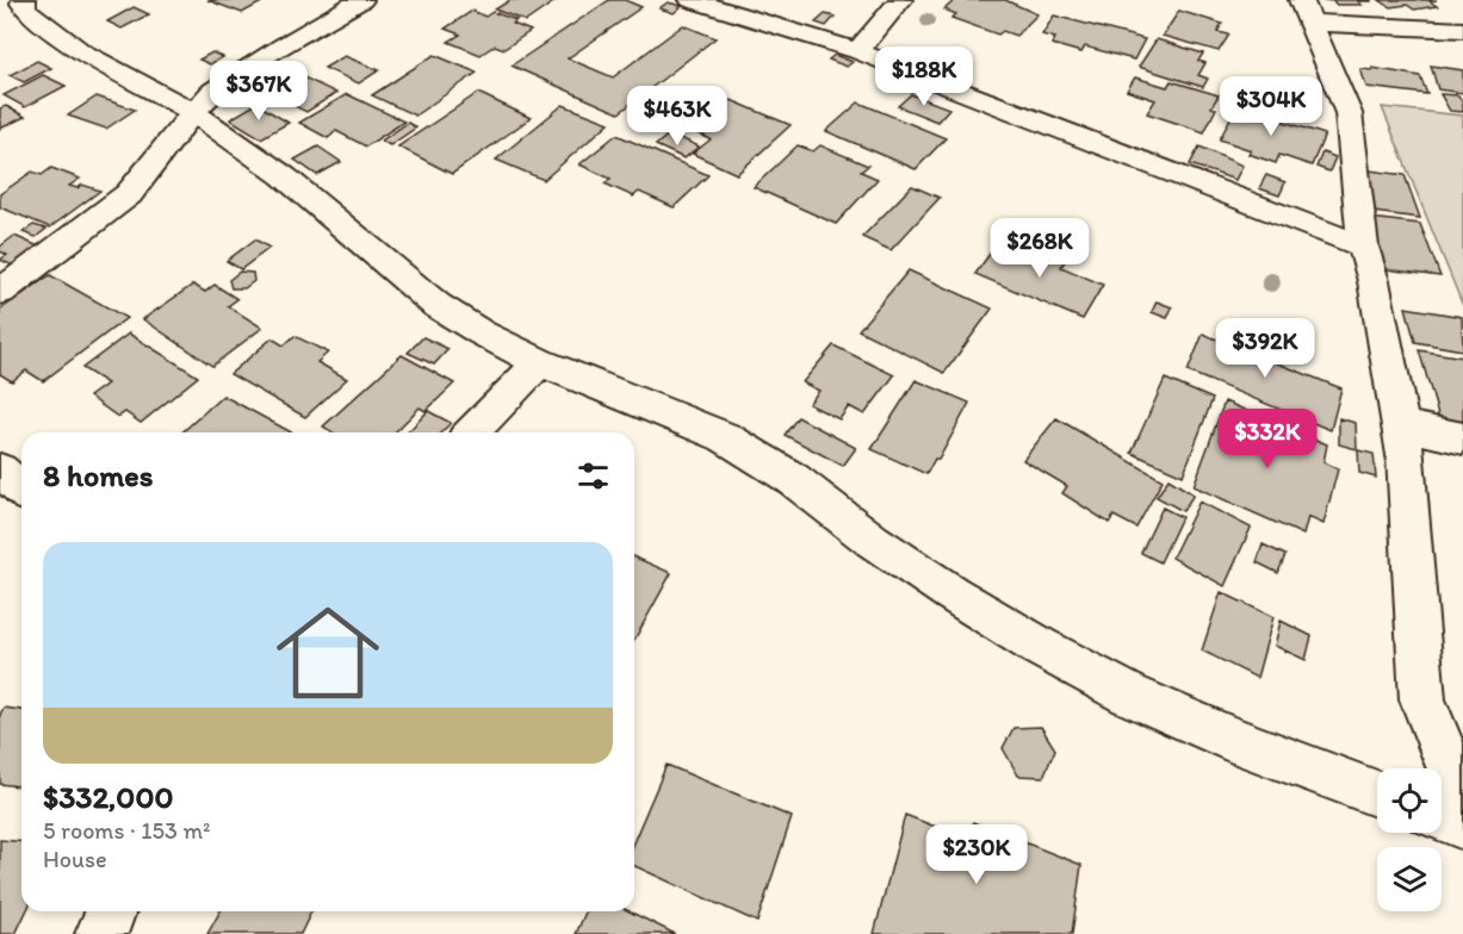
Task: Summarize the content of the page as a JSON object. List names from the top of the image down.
{
  "page": {
    "price": [
      "$188K",
      "$367K",
      "$304K",
      "$463K",
      "$268K",
      "$392K",
      "$332K",
      "$230K"
    ],
    "heading": "8 homes",
    "list": [
      {
        "name": "$332,000",
        "note": "5 rooms · 153 m² · House"
      }
    ]
  }
}
